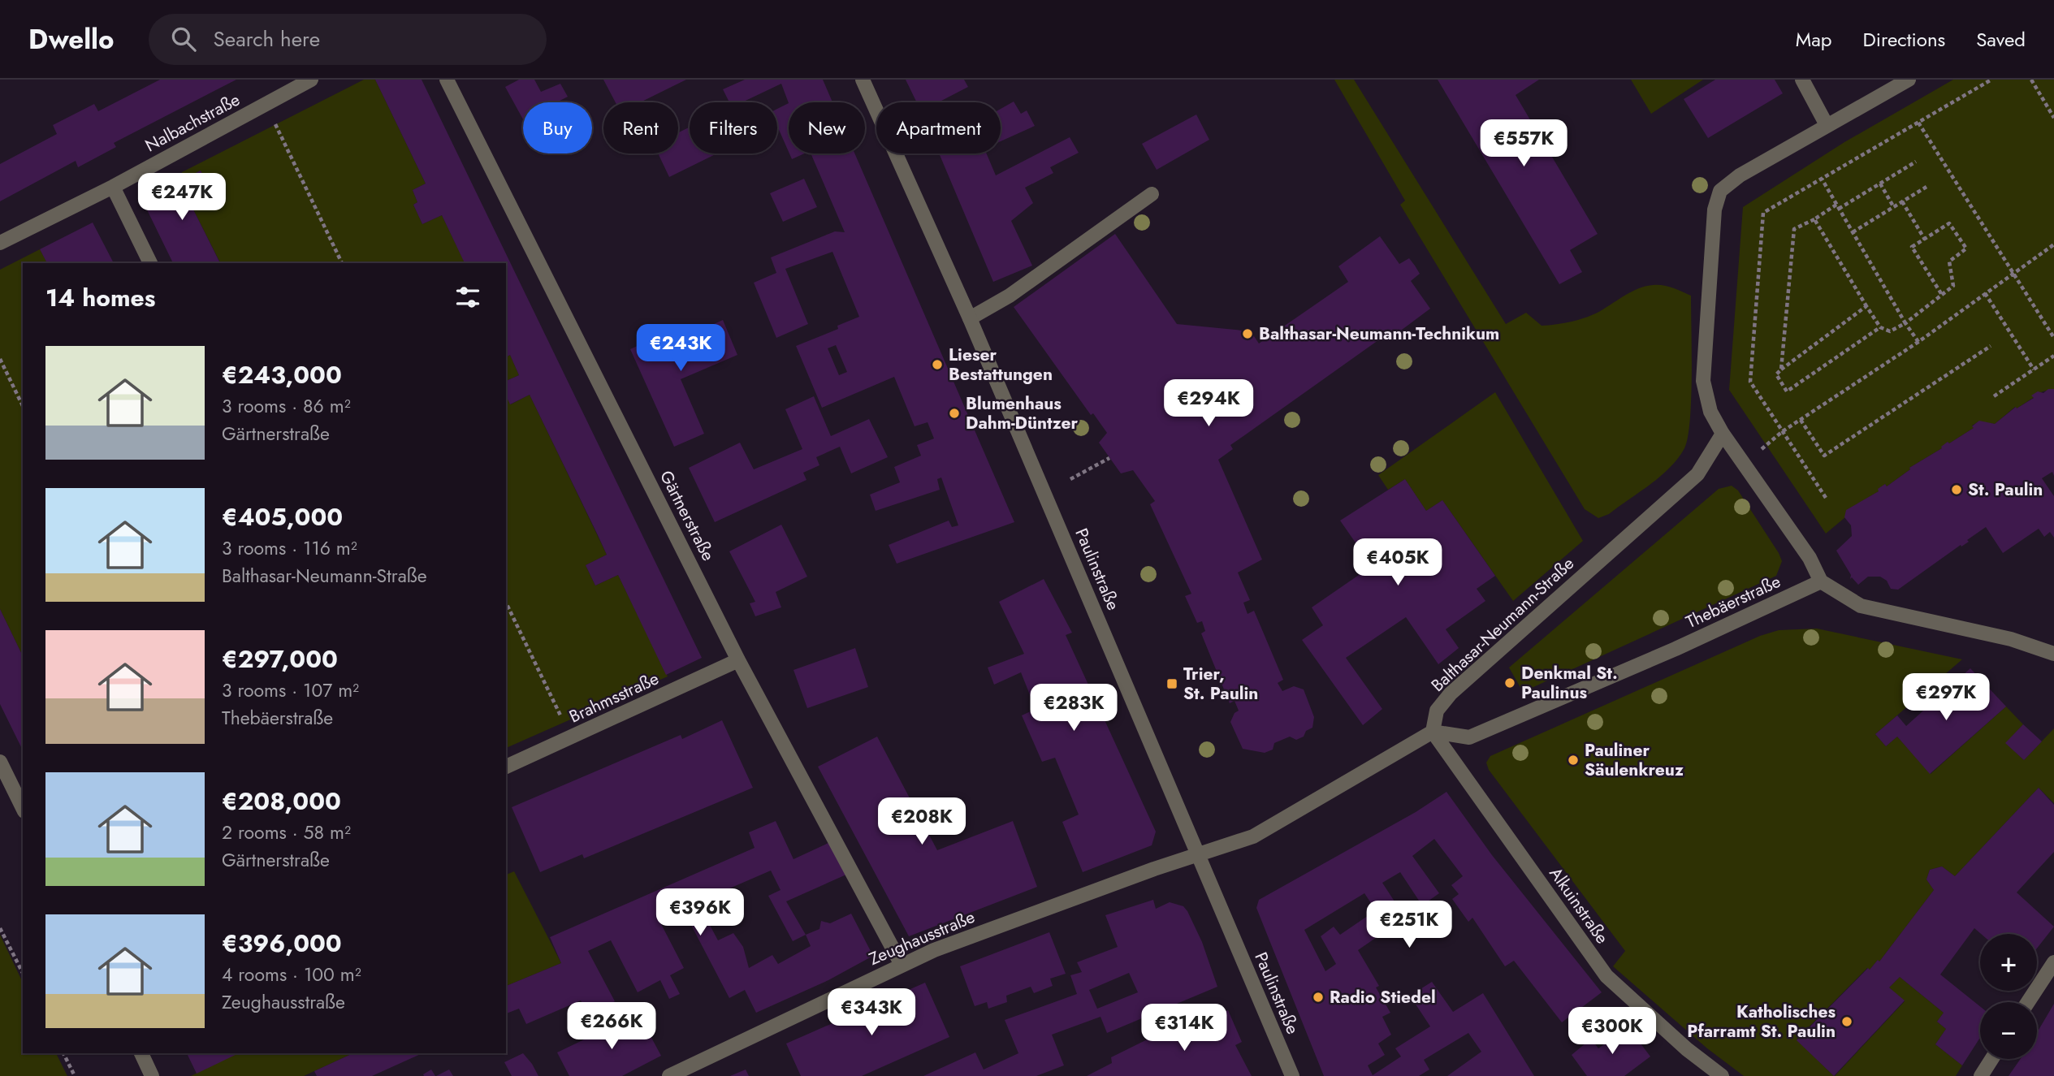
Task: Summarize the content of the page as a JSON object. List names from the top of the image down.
{
  "streets": {
    "street": [
      "Nalbachstraße",
      "Gärtnerstraße",
      "Paulinstraße",
      "Thebäerstraße",
      "Balthasar-Neumann-Straße",
      "Brahmsstraße",
      "Alkuinstraße",
      "Zeughausstraße"
    ]
  },
  "crossings": [
    ["Gärtnerstraße", "Brahmsstraße"],
    ["Gärtnerstraße", "Zeughausstraße"],
    ["Paulinstraße", "Zeughausstraße"],
    ["Thebäerstraße", "Balthasar-Neumann-Straße"],
    ["Thebäerstraße", "Alkuinstraße"],
    ["Balthasar-Neumann-Straße", "Alkuinstraße"]
  ],
  "places": {
    "other": [
      "Balthasar-Neumann-Technikum",
      "Lieser Bestattungen",
      "Blumenhaus Dahm-Düntzer",
      "St. Paulin",
      "Denkmal St. Paulinus",
      "Pauliner Säulenkreuz",
      "Radio Stiedel",
      "Katholisches Pfarramt St. Paulin"
    ],
    "transit": ["Trier, St. Paulin"]
  },
  "page": {
    "header": "Dwello",
    "search": "Search here",
    "nav": ["Map", "Directions", "Saved"],
    "chip": [
      "Buy",
      "Rent",
      "Filters",
      "New",
      "Apartment"
    ],
    "price": [
      "€557K",
      "€247K",
      "€243K",
      "€294K",
      "€405K",
      "€297K",
      "€283K",
      "€208K",
      "€396K",
      "€251K",
      "€343K",
      "€266K",
      "€314K",
      "€300K"
    ],
    "heading": "14 homes",
    "list": [
      {
        "name": "€243,000",
        "note": "3 rooms · 86 m² · Gärtnerstraße"
      },
      {
        "name": "€405,000",
        "note": "3 rooms · 116 m² · Balthasar-Neumann-Straße"
      },
      {
        "name": "€297,000",
        "note": "3 rooms · 107 m² · Thebäerstraße"
      },
      {
        "name": "€208,000",
        "note": "2 rooms · 58 m² · Gärtnerstraße"
      },
      {
        "name": "€396,000",
        "note": "4 rooms · 100 m² · Zeughausstraße"
      }
    ],
    "map_buttons": ["+", "−"]
  }
}
